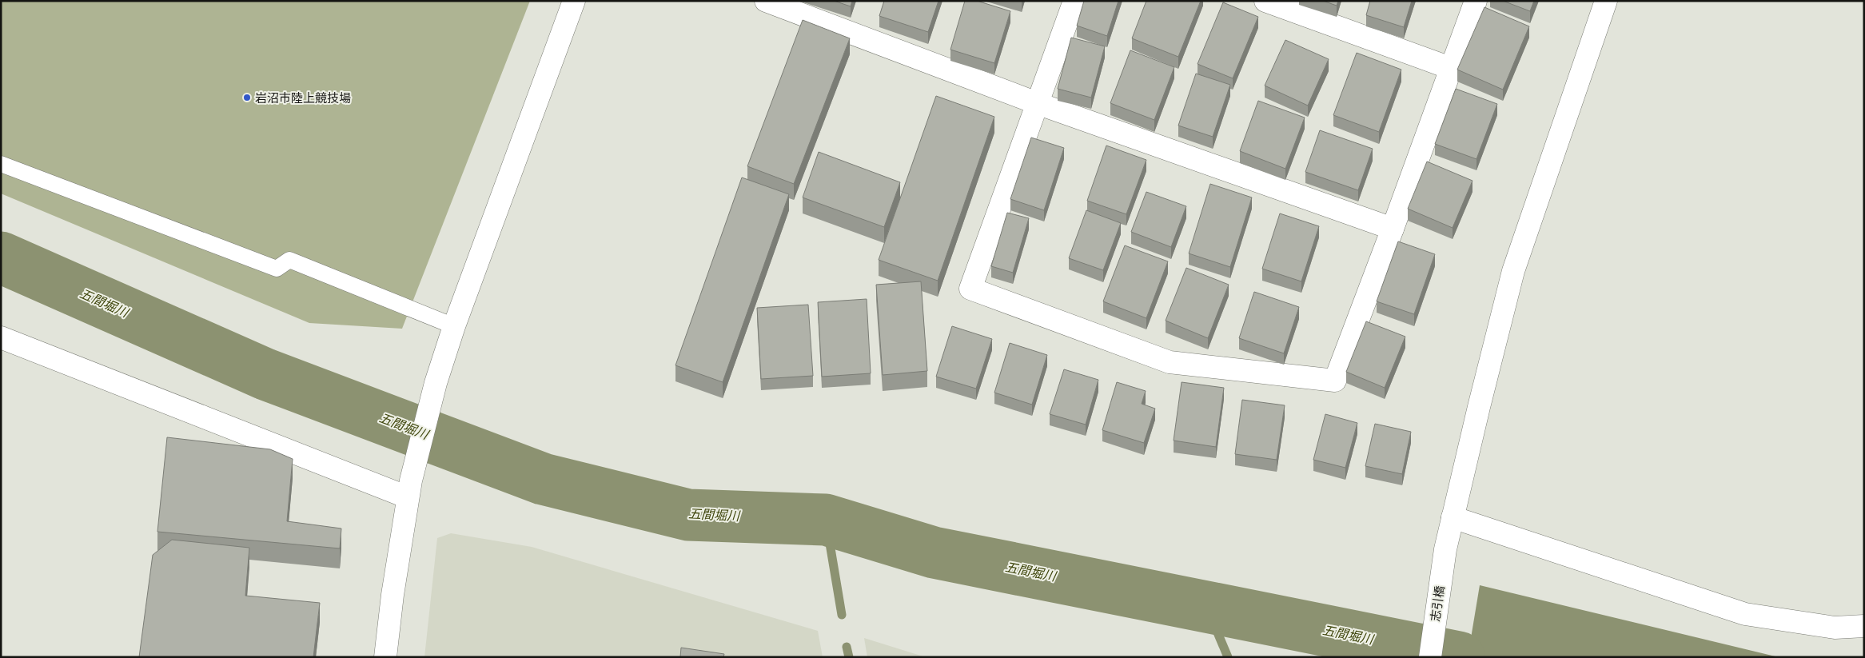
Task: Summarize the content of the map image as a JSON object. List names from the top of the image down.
{
  "streets": {
    "street": ["志引橋"]
  },
  "water": ["五間堀川"],
  "places": ["岩沼市陸上競技場"]
}
